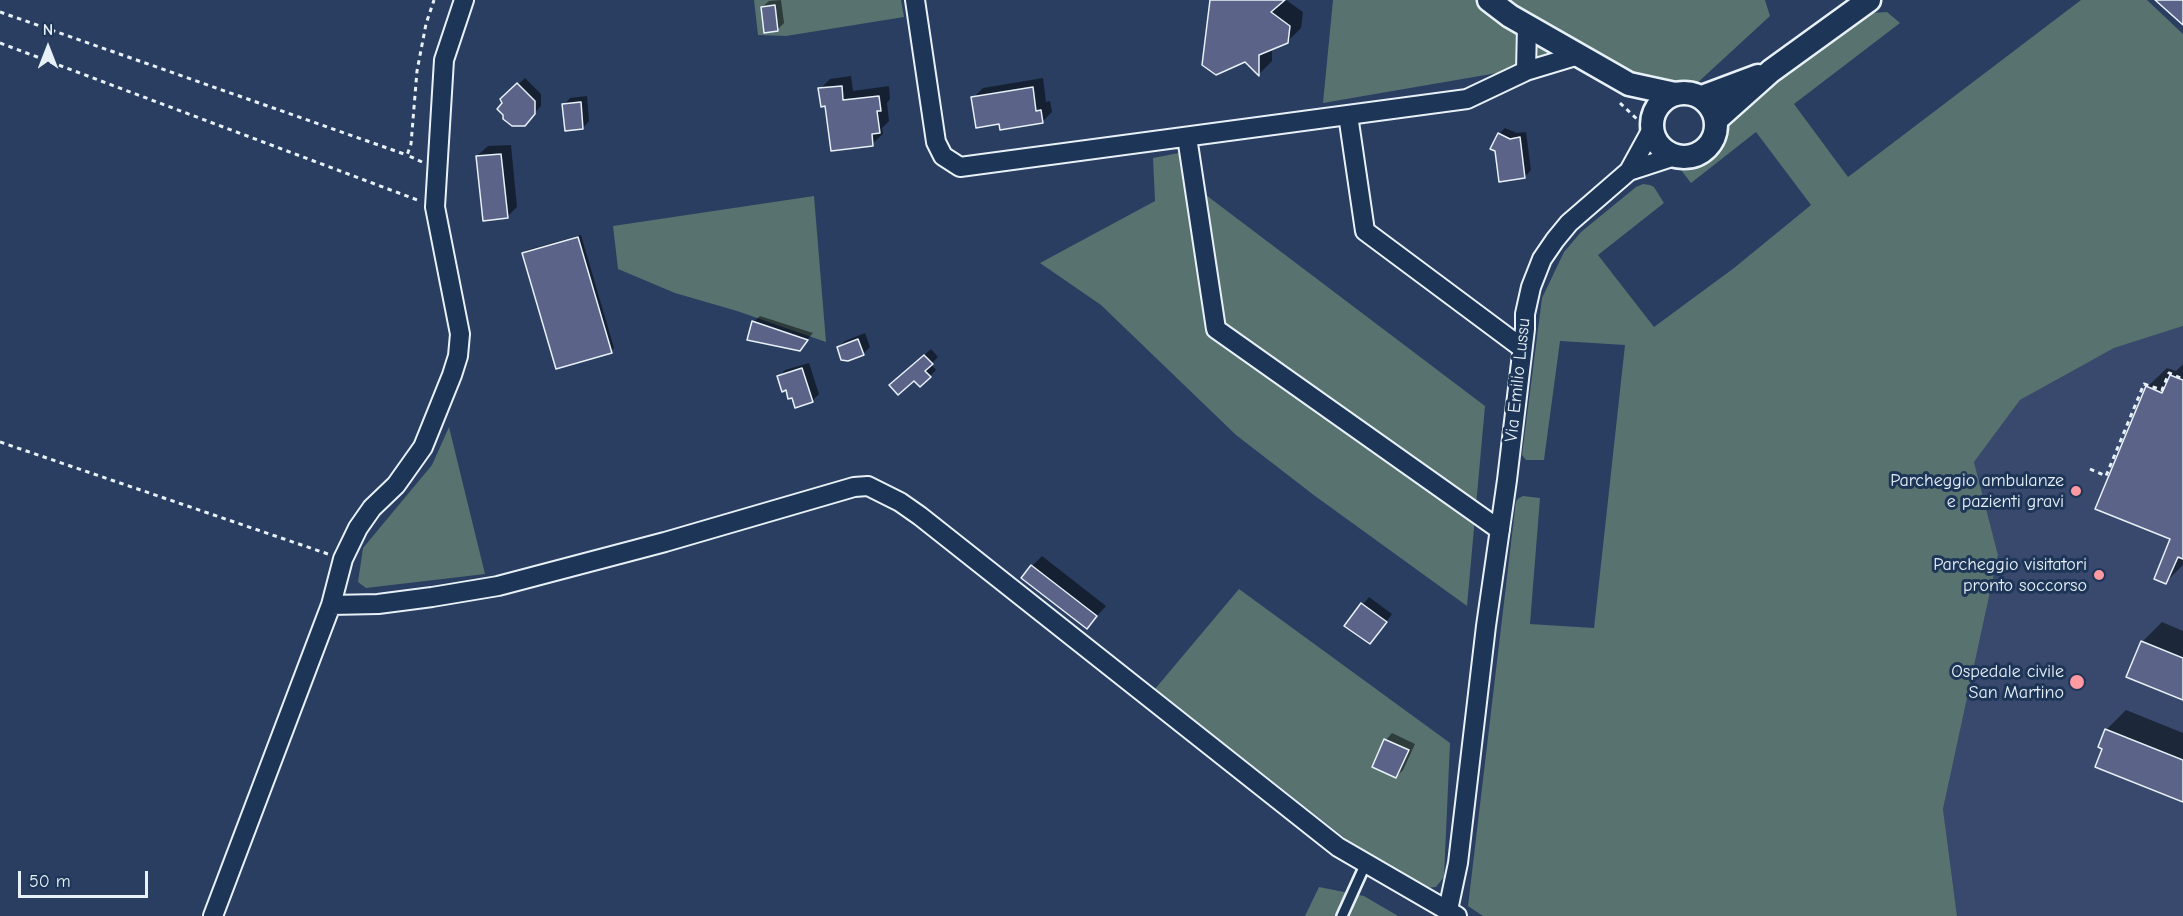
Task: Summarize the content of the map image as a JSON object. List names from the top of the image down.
{
  "streets": {
    "street": ["Via Emilio Lussu"]
  },
  "places": ["Parcheggio ambulanze e pazienti gravi", "Parcheggio visitatori pronto soccorso", "Ospedale civile San Martino"],
  "scale_bar": "50 m",
  "north": "top"
}
